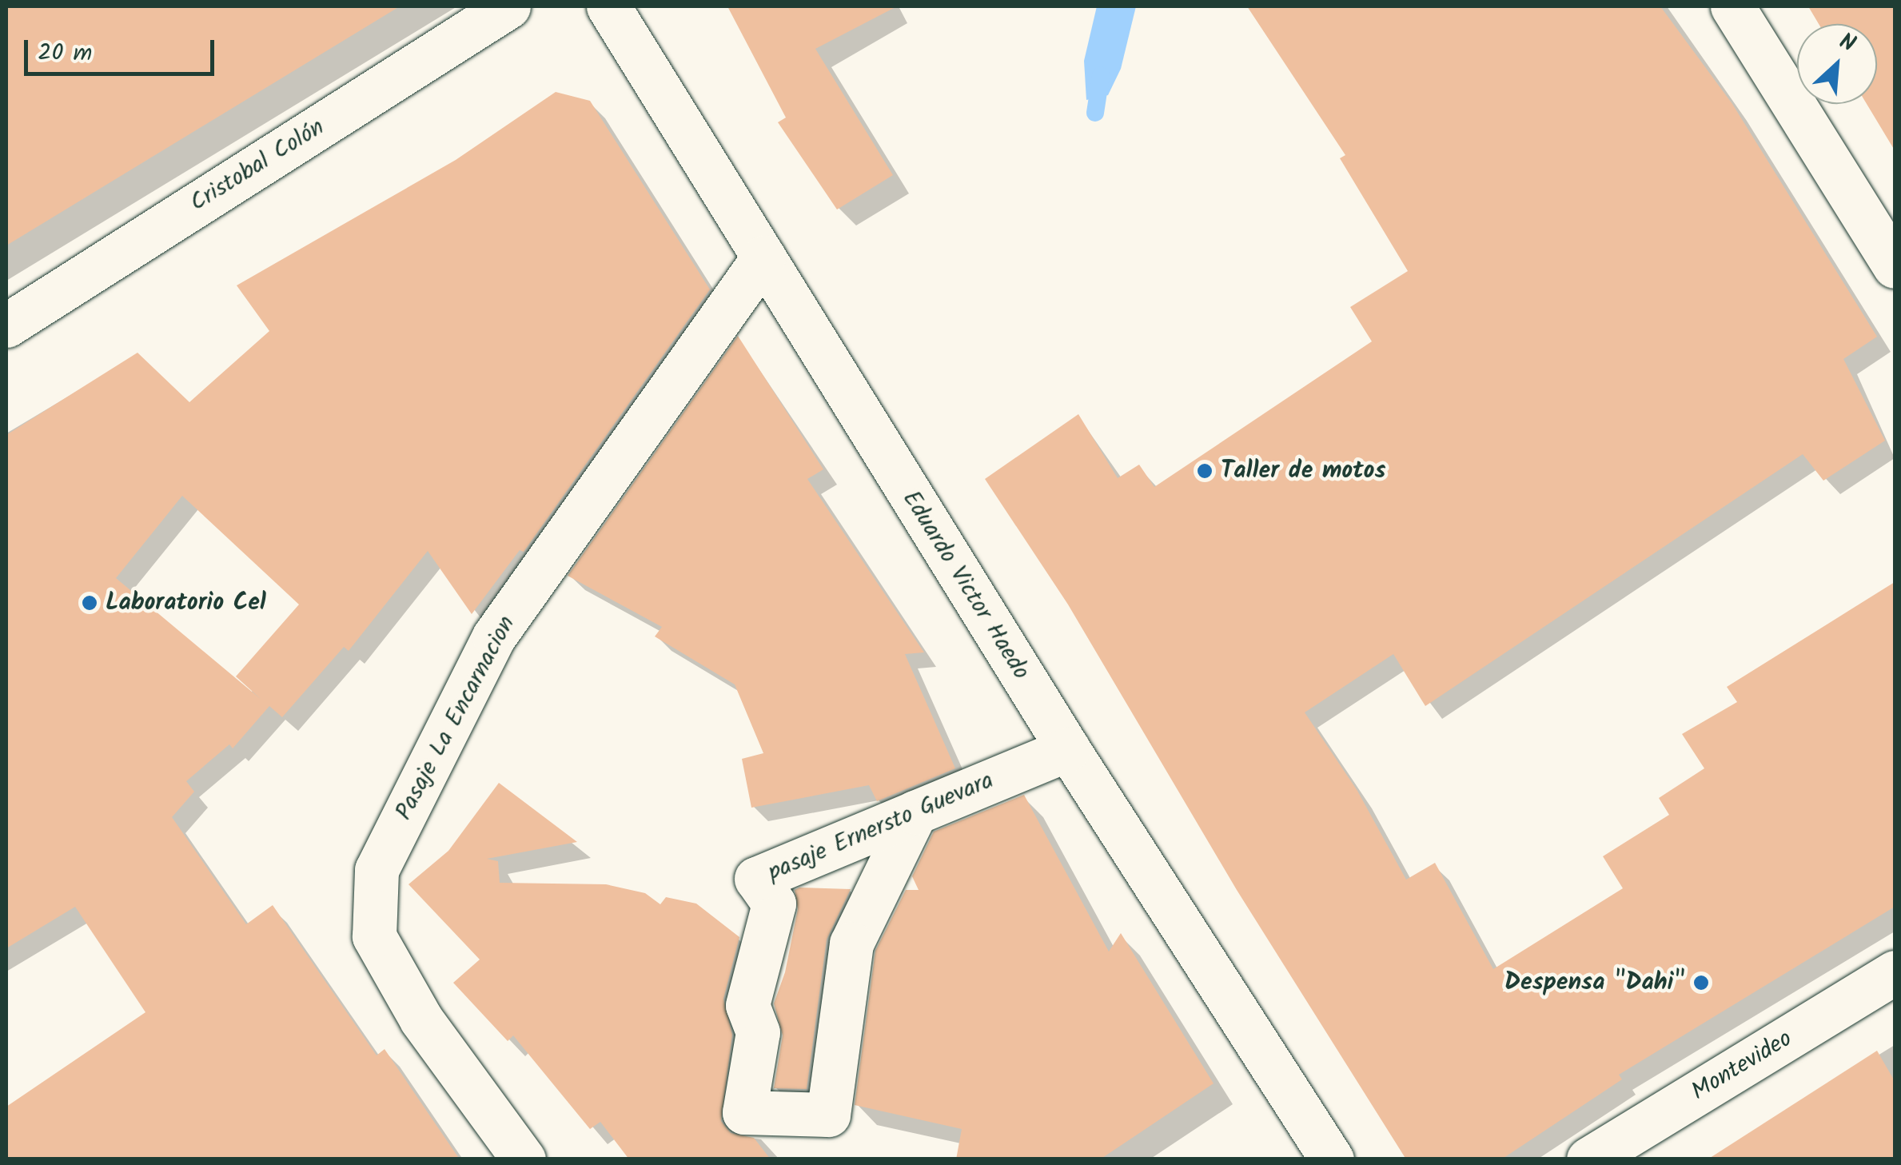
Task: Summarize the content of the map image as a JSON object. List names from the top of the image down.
{
  "streets": {
    "street": [
      "Cristobal Colón",
      "Eduardo Victor Haedo",
      "Pasaje La Encarnacion",
      "pasaje Ernersto Guevara",
      "Montevideo"
    ]
  },
  "crossings": [
    ["Eduardo Victor Haedo", "Pasaje La Encarnacion"],
    ["Eduardo Victor Haedo", "pasaje Ernersto Guevara"]
  ],
  "places": ["Taller de motos", "Laboratorio Cel", "Despensa \"Dahi\""],
  "scale_bar": "20 m",
  "north": "top right"
}
